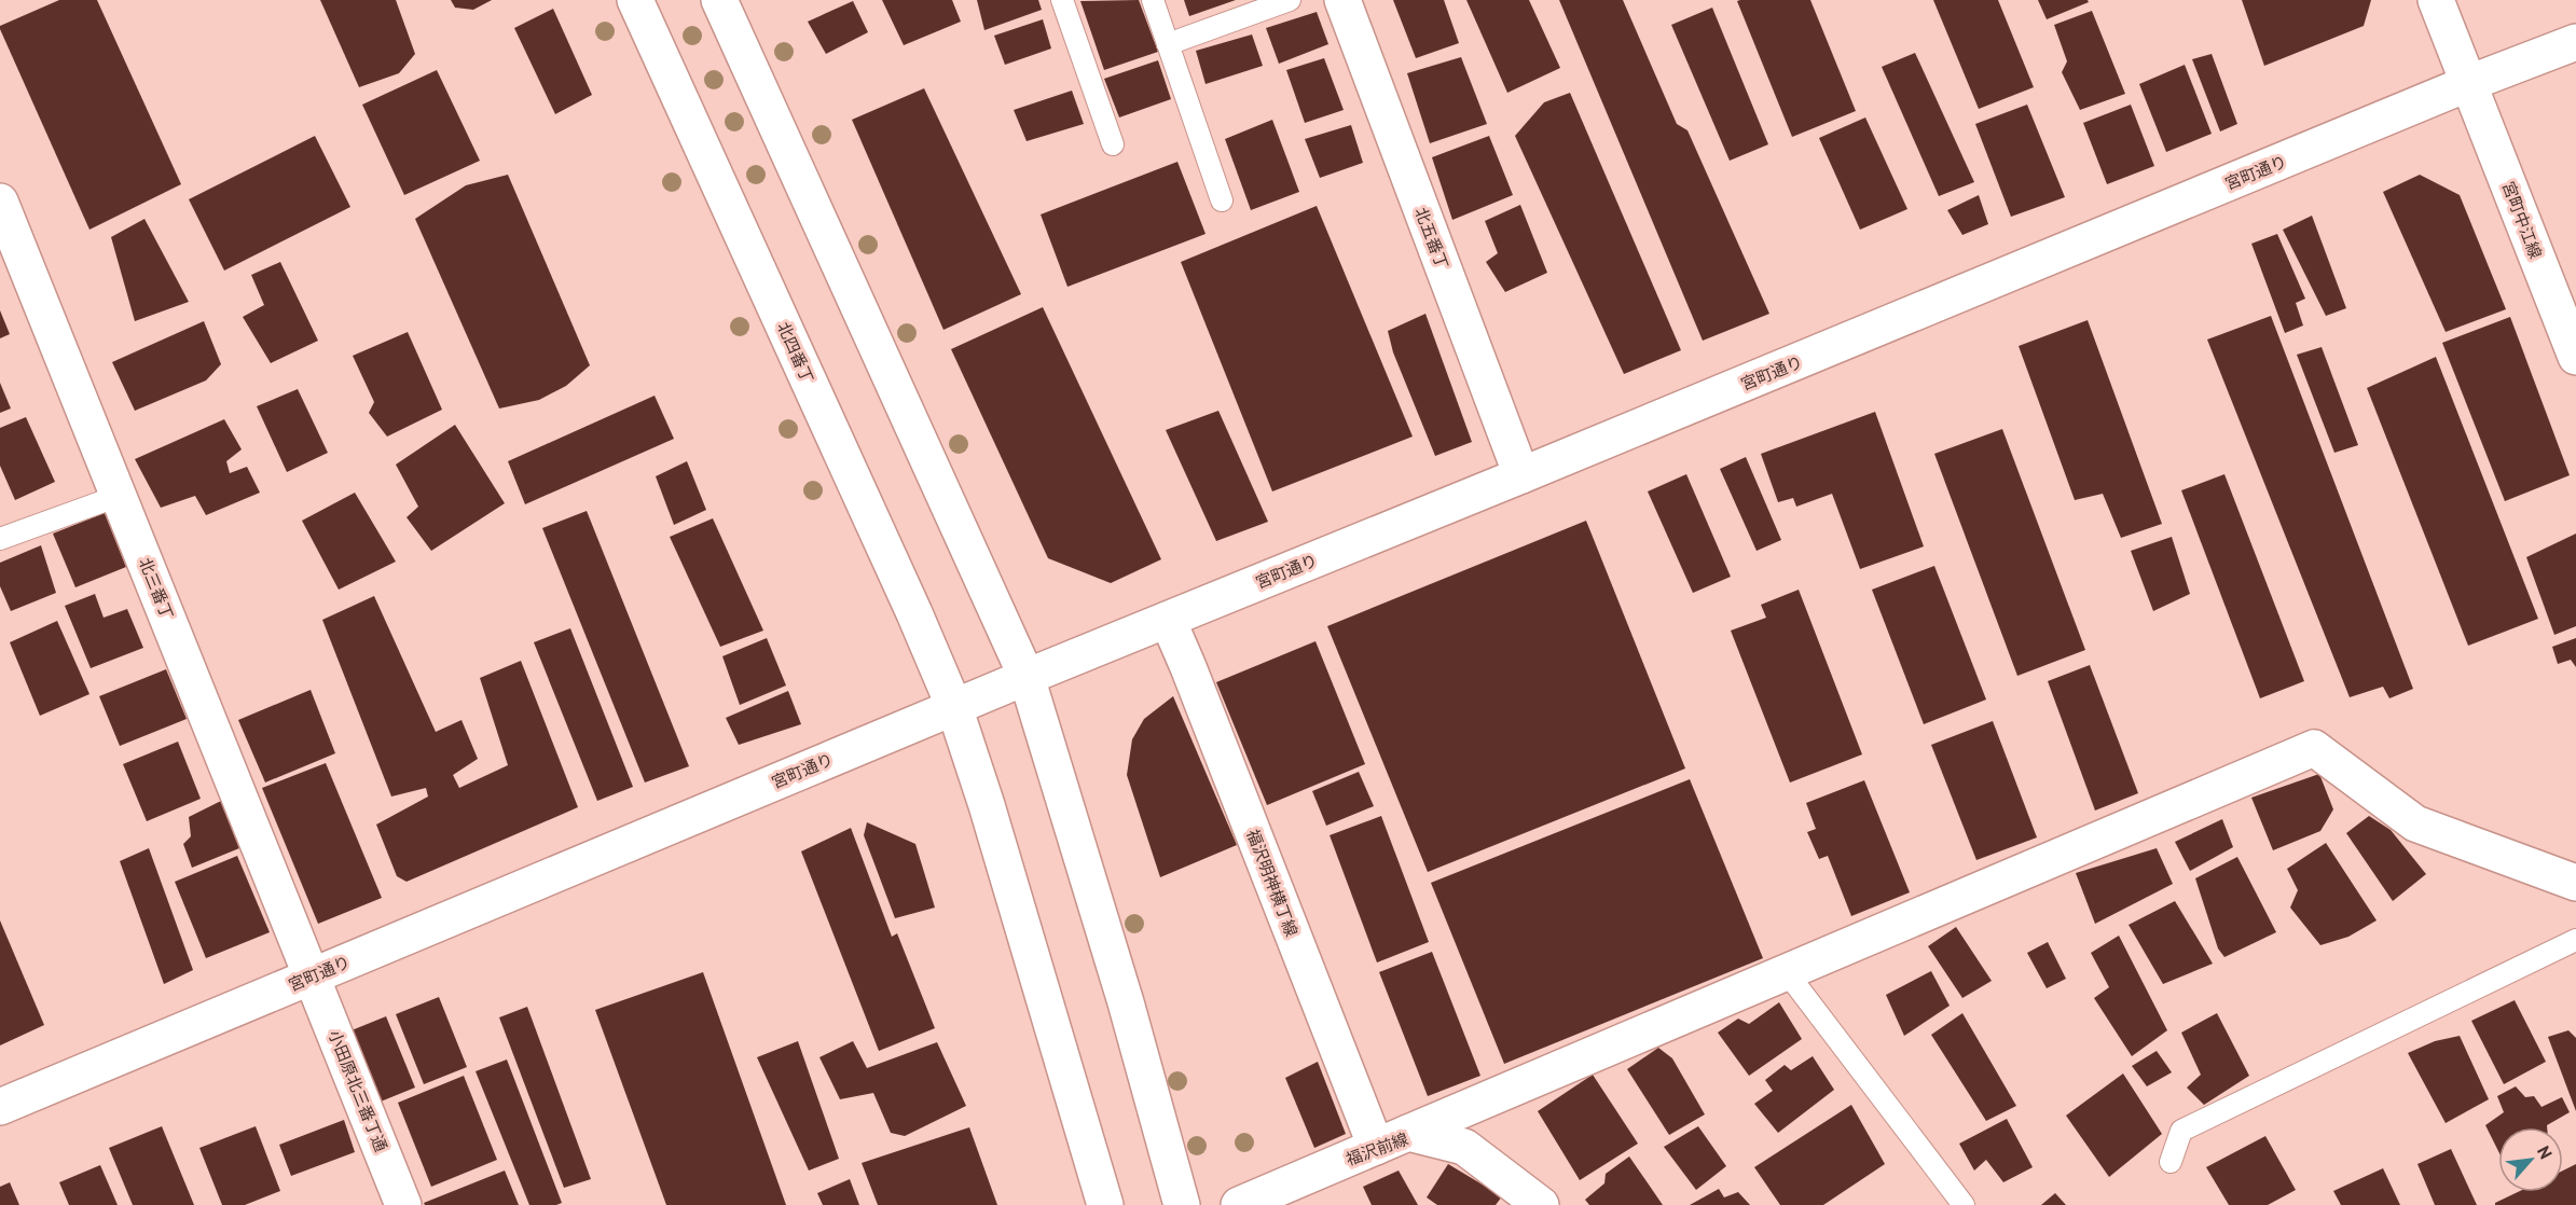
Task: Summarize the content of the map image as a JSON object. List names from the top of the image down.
{
  "streets": {
    "street": [
      "宮町通り",
      "宮町中江線",
      "北五番丁",
      "北四番丁",
      "北三番丁",
      "福沢明神横丁線",
      "小田原北三番丁通",
      "福沢前線"
    ]
  },
  "crossings": [
    ["宮町通り", "宮町中江線"],
    ["宮町通り", "北五番丁"],
    ["宮町通り", "北四番丁"],
    ["宮町通り", "北三番丁"],
    ["宮町通り", "福沢明神横丁線"],
    ["宮町通り", "小田原北三番丁通"],
    ["北三番丁", "小田原北三番丁通"],
    ["福沢明神横丁線", "福沢前線"]
  ],
  "north": "top right"
}
